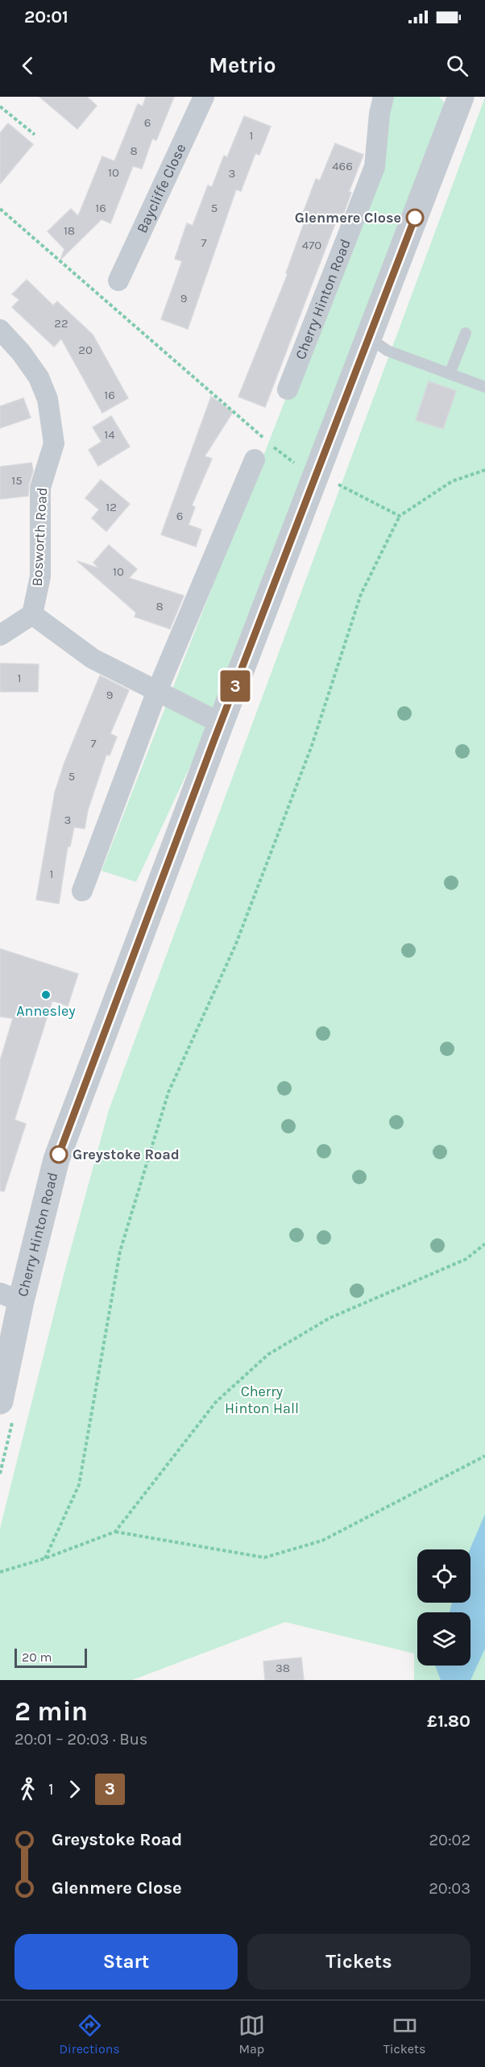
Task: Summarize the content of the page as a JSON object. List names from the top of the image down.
{
  "streets": {
    "street": ["Baycliffe Close", "Cherry Hinton Road", "Bosworth Road"]
  },
  "parks": ["Cherry Hinton Hall"],
  "places": ["Glenmere Close", "Annesley", "Greystoke Road"],
  "lines": ["bus line 3"],
  "house_numbers": [
    "6",
    "1",
    "8",
    "466",
    "10",
    "3",
    "16",
    "5",
    "18",
    "7",
    "470",
    "9",
    "22",
    "20",
    "16",
    "14",
    "15",
    "12",
    "6",
    "10",
    "8",
    "1",
    "9",
    "7",
    "5",
    "3",
    "1",
    "38"
  ],
  "scale_bar": "20 m",
  "page": {
    "status": "20:01",
    "header": "Metrio",
    "on_map": "3",
    "scale": "20 m",
    "heading": ["2 min", "20:01 – 20:03 · Bus", "£1.80"],
    "legs": ["1", "3"],
    "list": [
      {
        "name": "Greystoke Road",
        "value": "20:02"
      },
      {
        "name": "Glenmere Close",
        "value": "20:03"
      }
    ],
    "buttons": ["Start", "Tickets"],
    "tabs": ["Directions", "Map", "Tickets"]
  }
}
